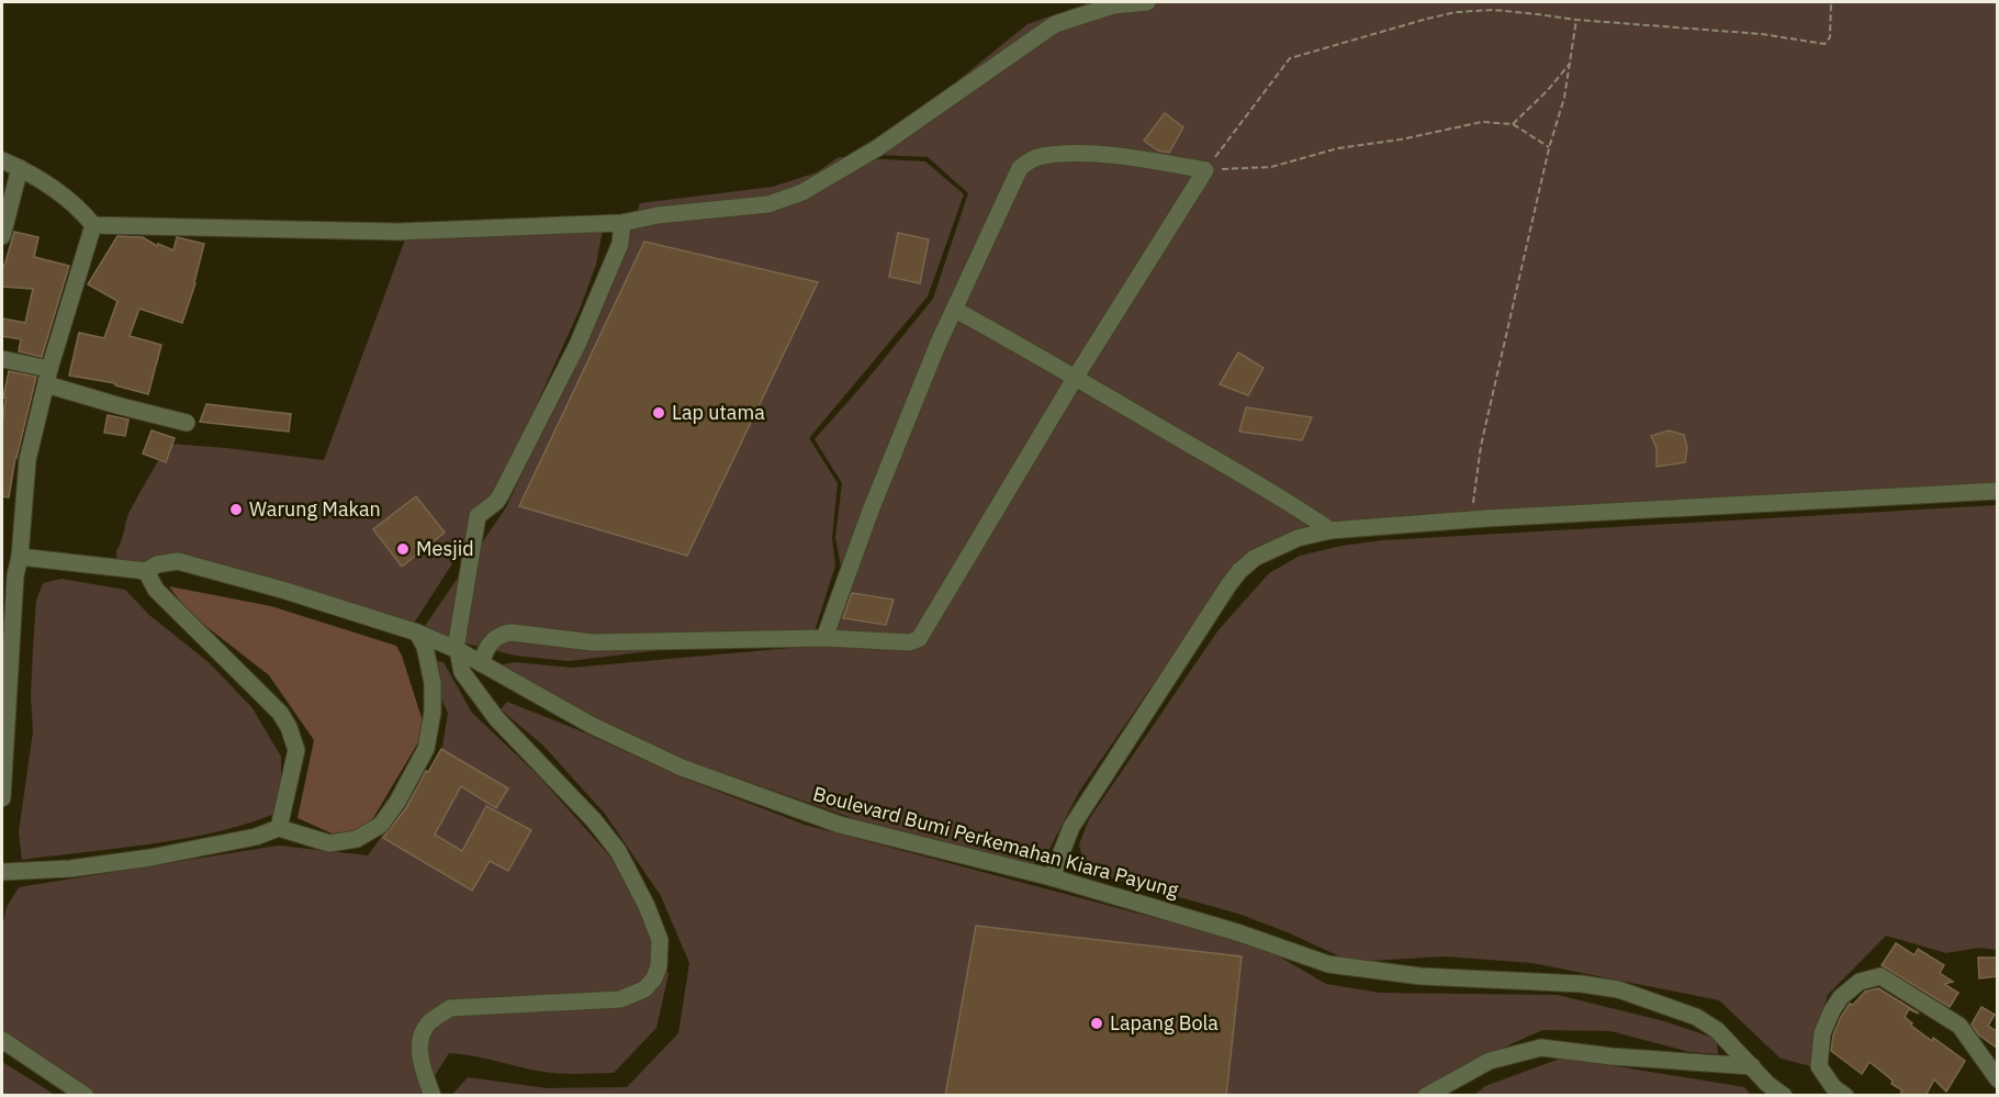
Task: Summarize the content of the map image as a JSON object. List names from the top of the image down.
{
  "streets": {
    "street": ["Boulevard Bumi Perkemahan Kiara Payung"]
  },
  "places": [
    "Lap utama",
    "Warung Makan",
    "Mesjid",
    "Lapang Bola"
  ]
}
